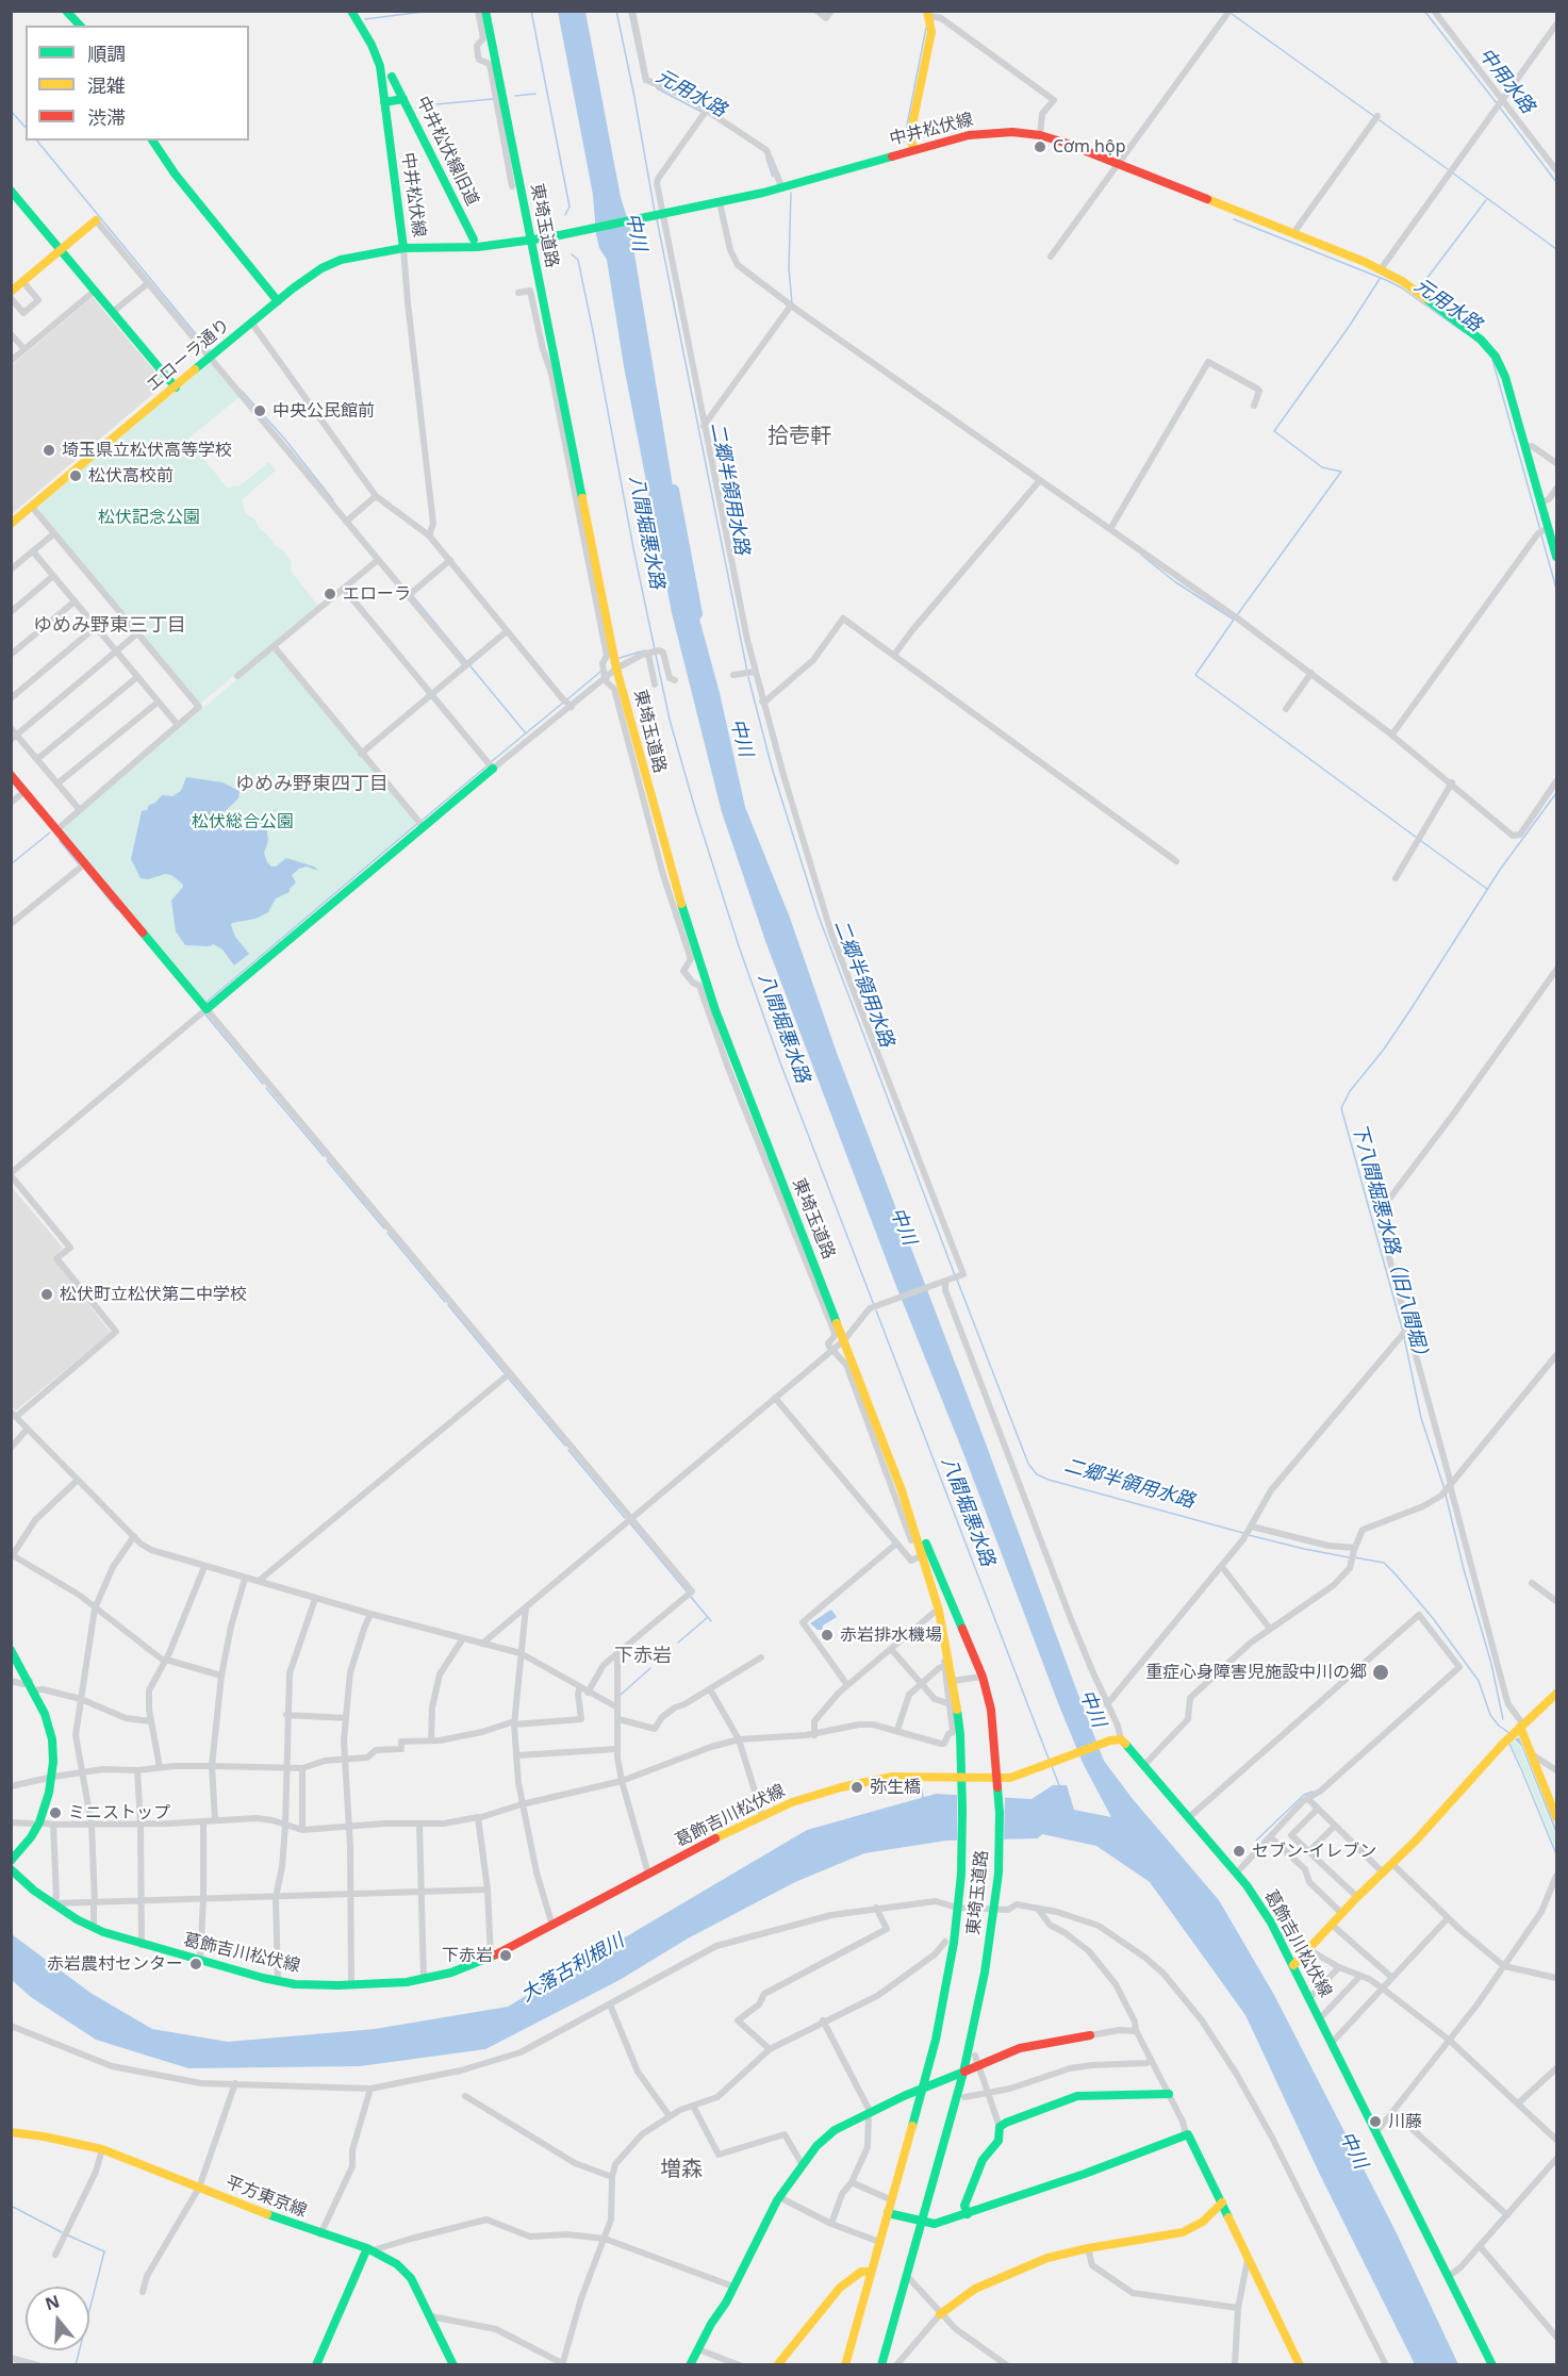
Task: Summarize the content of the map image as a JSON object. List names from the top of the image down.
{
  "streets": {
    "main road": [
      "中井松伏線",
      "中井松伏線旧道",
      "東埼玉道路",
      "エローラ通り",
      "葛飾吉川松伏線",
      "平方東京線"
    ]
  },
  "crossings": [
    ["中井松伏線", "東埼玉道路"],
    ["中井松伏線", "エローラ通り"],
    ["東埼玉道路", "葛飾吉川松伏線"]
  ],
  "districts": [
    "拾壱軒",
    "ゆめみ野東三丁目",
    "ゆめみ野東四丁目",
    "下赤岩",
    "増森"
  ],
  "water": [
    "中用水路",
    "元用水路",
    "中川",
    "二郷半領用水路",
    "八間堀悪水路",
    "下八間堀悪水路（旧八間堀）",
    "大落古利根川"
  ],
  "parks": ["松伏記念公園", "松伏総合公園"],
  "places": [
    "Cơm hộp",
    "中央公民館前",
    "埼玉県立松伏高等学校",
    "松伏高校前",
    "エローラ",
    "松伏町立松伏第二中学校",
    "赤岩排水機場",
    "重症心身障害児施設中川の郷",
    "弥生橋",
    "ミニストップ",
    "セブン-イレブン",
    "下赤岩",
    "赤岩農村センター",
    "川藤"
  ],
  "legend": ["順調", "混雑", "渋滞"],
  "north": "top"
}
